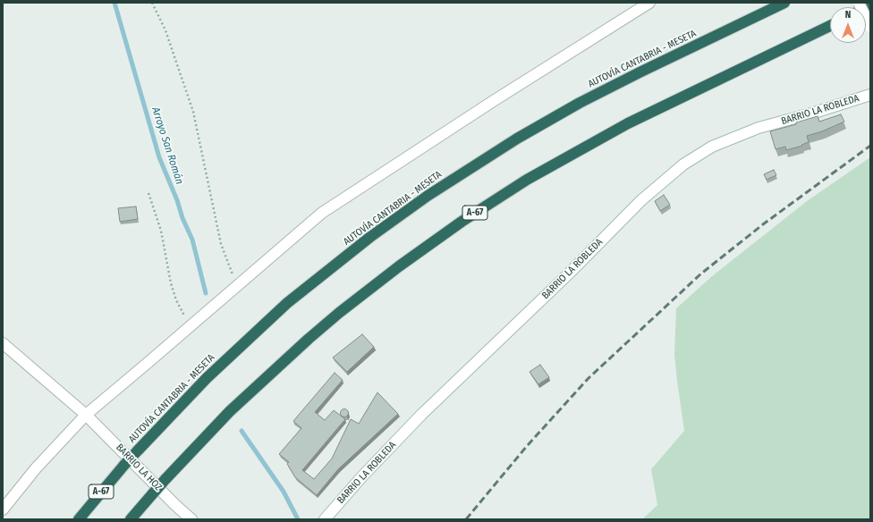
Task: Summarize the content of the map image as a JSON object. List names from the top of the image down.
{
  "streets": {
    "highway": ["AUTOVÍA CANTABRIA - MESETA", "A-67"],
    "street": ["BARRIO LA ROBLEDA", "BARRIO LA HOZ"]
  },
  "water": ["Arroyo San Román"],
  "north": "top"
}
